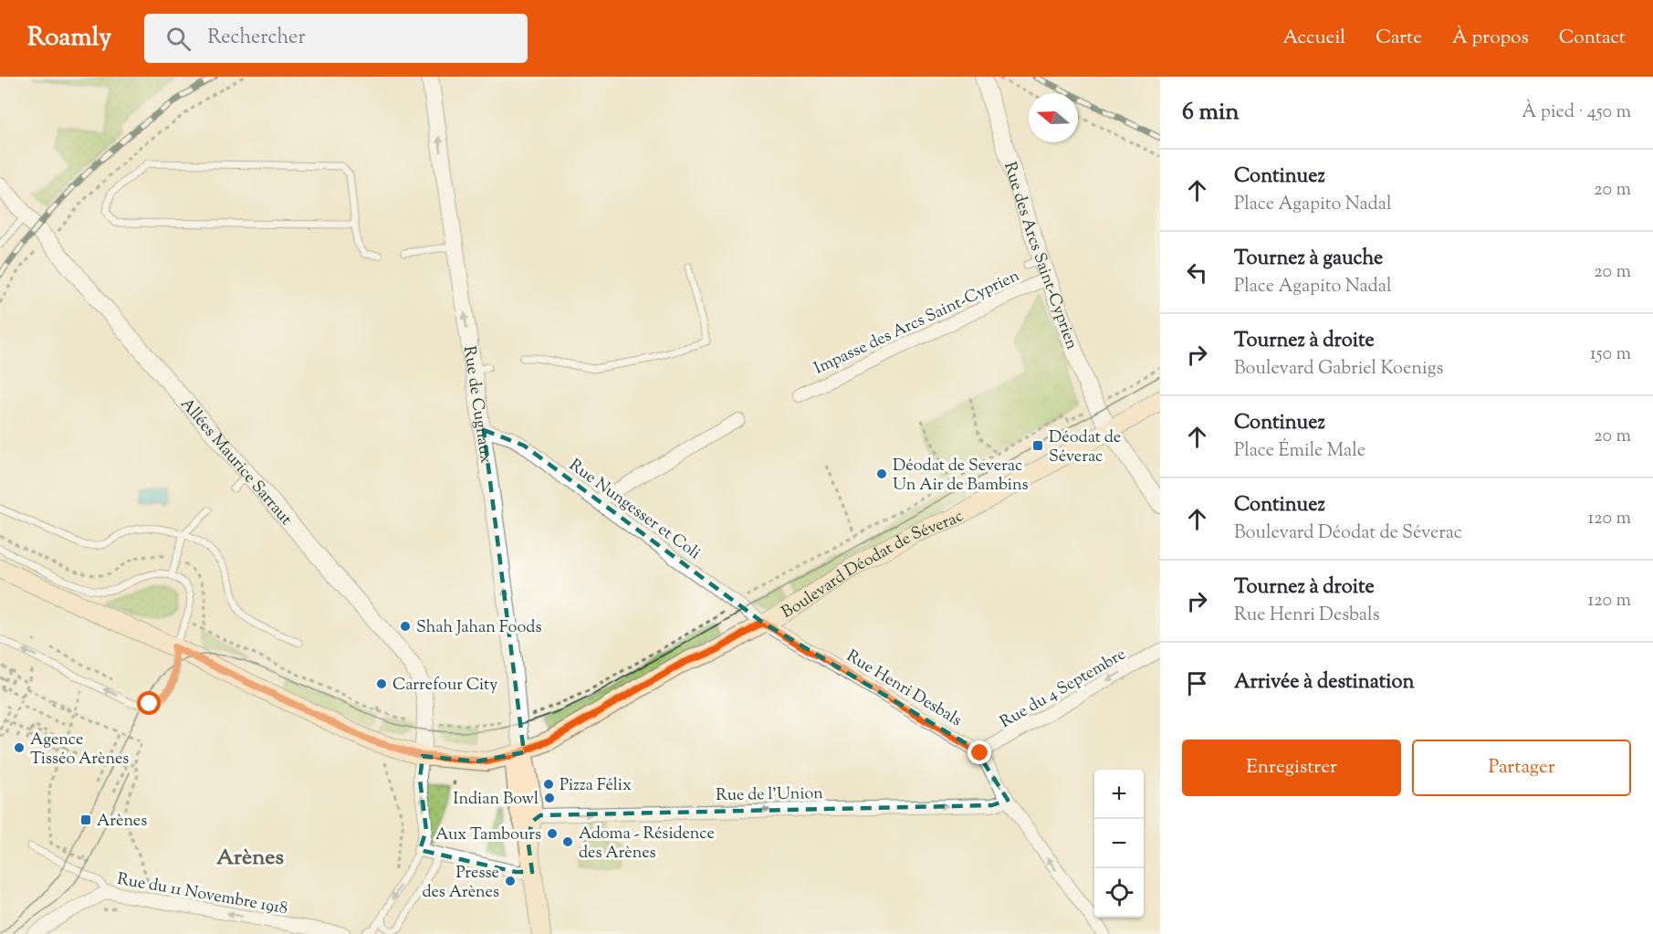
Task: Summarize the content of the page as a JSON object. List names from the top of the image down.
{
  "streets": {
    "main road": ["Boulevard Déodat de Séverac"],
    "street": [
      "Rue des Arcs Saint-Cyprien",
      "Impasse des Arcs Saint-Cyprien",
      "Rue de Cugnaux",
      "Allées Maurice Sarraut",
      "Rue Nungesser et Coli",
      "Rue Henri Desbals",
      "Rue du 4 Septembre",
      "Rue de l'Union",
      "Rue du 11 Novembre 1918"
    ]
  },
  "crossings": [
    ["Rue des Arcs Saint-Cyprien", "Impasse des Arcs Saint-Cyprien"],
    ["Rue des Arcs Saint-Cyprien", "Boulevard Déodat de Séverac"],
    ["Rue de Cugnaux", "Rue Nungesser et Coli"],
    ["Rue de Cugnaux", "Boulevard Déodat de Séverac"],
    ["Allées Maurice Sarraut", "Boulevard Déodat de Séverac"],
    ["Rue Nungesser et Coli", "Boulevard Déodat de Séverac"],
    ["Rue Nungesser et Coli", "Rue Henri Desbals"],
    ["Boulevard Déodat de Séverac", "Rue Henri Desbals"],
    ["Rue Henri Desbals", "Rue du 4 Septembre"],
    ["Rue Henri Desbals", "Rue de l'Union"]
  ],
  "one_way": [
    "Rue de Cugnaux",
    "Rue Henri Desbals",
    "Rue du 4 Septembre",
    "Rue de l'Union",
    "Rue du 11 Novembre 1918"
  ],
  "districts": ["Arènes"],
  "places": {
    "transit": ["Déodat de Séverac", "Arènes"],
    "other": [
      "Déodat de Severac Un Air de Bambins",
      "Shah Jahan Foods",
      "Carrefour City",
      "Agence Tisséo Arènes",
      "Pizza Félix",
      "Indian Bowl",
      "Aux Tambours",
      "Adoma - Résidence des Arènes",
      "Presse des Arènes"
    ]
  },
  "north": "left",
  "page": {
    "header": "Roamly",
    "search": "Rechercher",
    "nav": [
      "Accueil",
      "Carte",
      "À propos",
      "Contact"
    ],
    "heading": ["6 min", "À pied · 450 m"],
    "list": [
      ["Continuez", "Place Agapito Nadal", "20 m"],
      ["Tournez à gauche", "Place Agapito Nadal", "20 m"],
      ["Tournez à droite", "Boulevard Gabriel Koenigs", "150 m"],
      ["Continuez", "Place Émile Male", "20 m"],
      ["Continuez", "Boulevard Déodat de Séverac", "120 m"],
      ["Tournez à droite", "Rue Henri Desbals", "120 m"],
      "Arrivée à destination"
    ],
    "buttons": ["Enregistrer", "Partager"],
    "map_buttons": ["+", "−"]
  }
}
